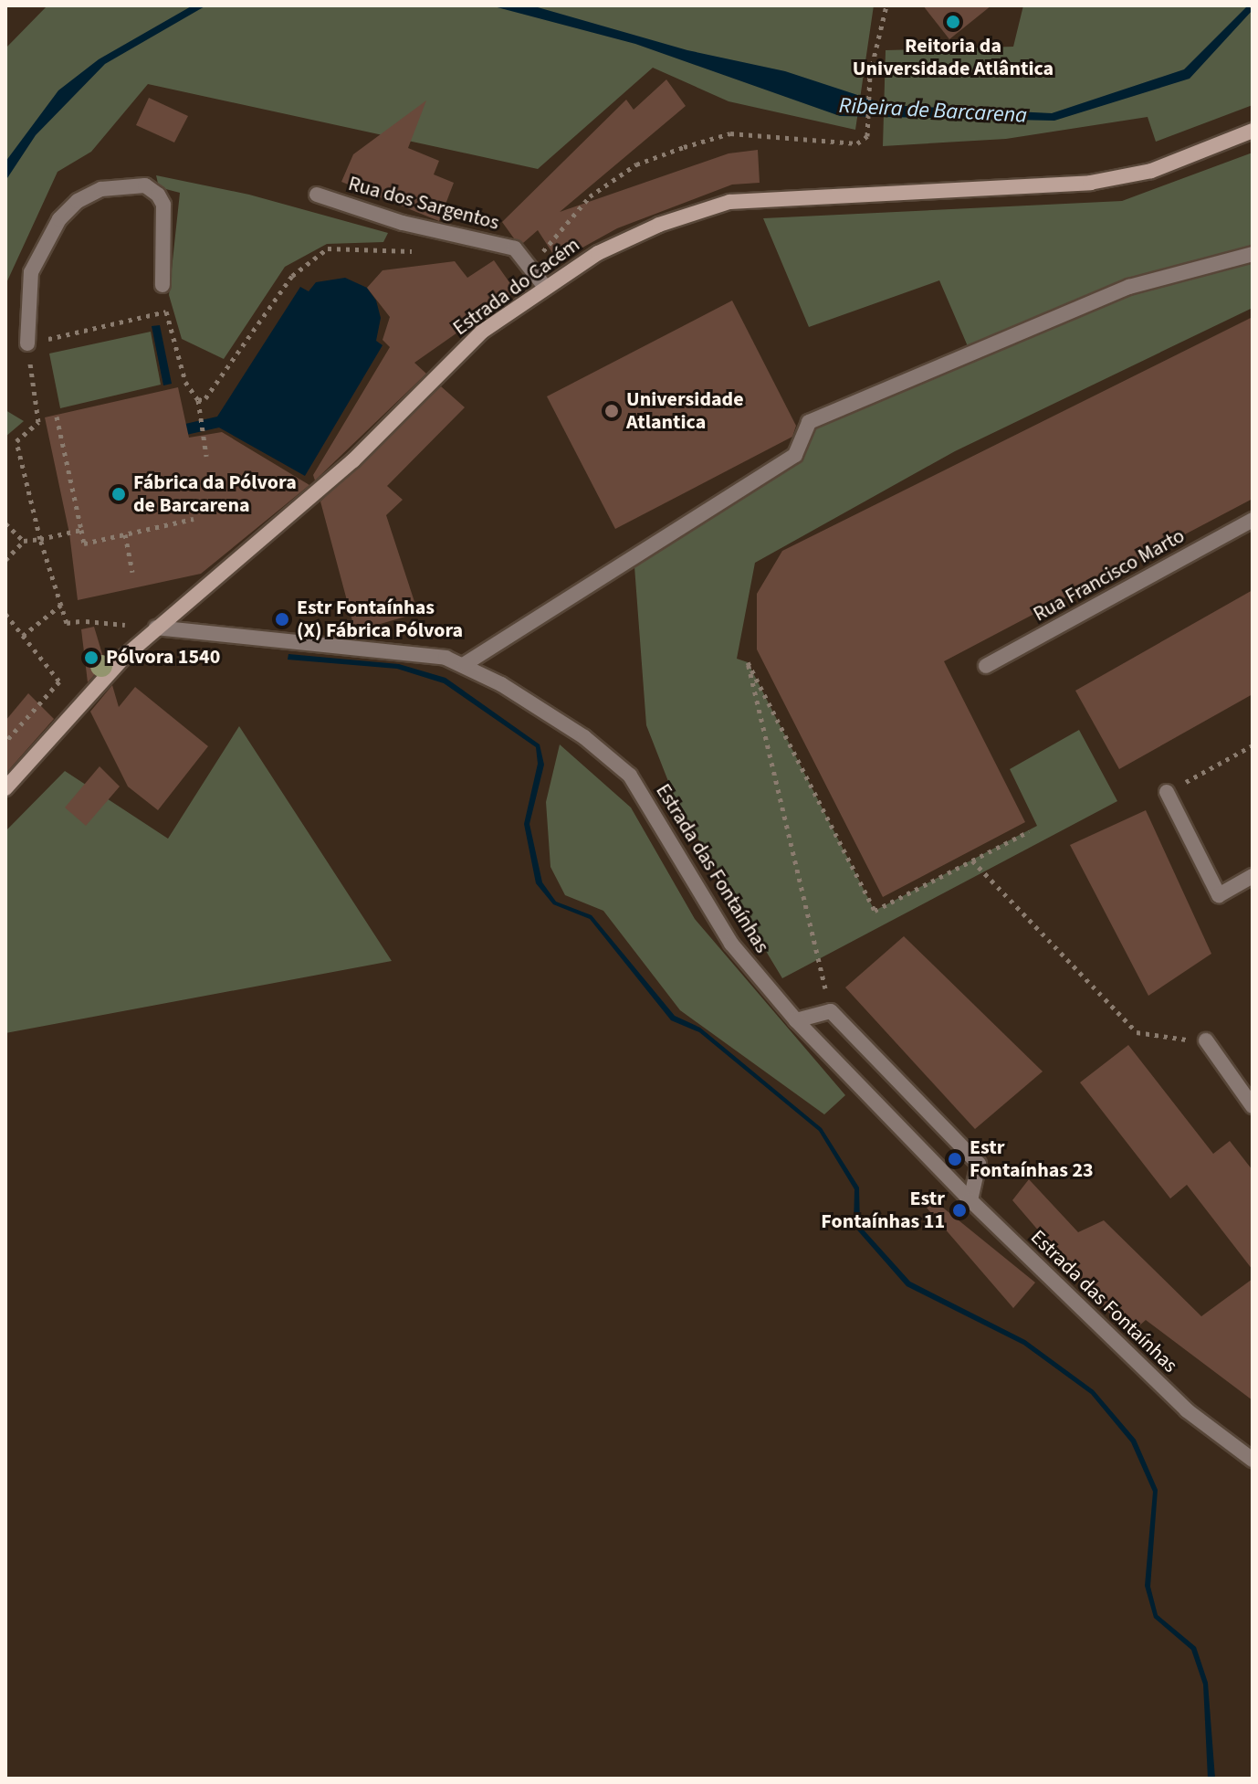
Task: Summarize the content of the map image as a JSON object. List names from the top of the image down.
{
  "streets": {
    "street": [
      "Rua dos Sargentos",
      "Estrada do Cacém",
      "Rua Francisco Marto",
      "Estrada das Fontaínhas"
    ]
  },
  "crossings": [
    ["Rua dos Sargentos", "Estrada do Cacém"],
    ["Estrada do Cacém", "Estrada das Fontaínhas"]
  ],
  "water": ["Ribeira de Barcarena"],
  "places": [
    "Reitoria da Universidade Atlântica",
    "Universidade Atlantica",
    "Fábrica da Pólvora de Barcarena",
    "Estr Fontaínhas (X) Fábrica Pólvora",
    "Pólvora 1540",
    "Estr Fontaínhas 23",
    "Estr Fontaínhas 11"
  ]
}
